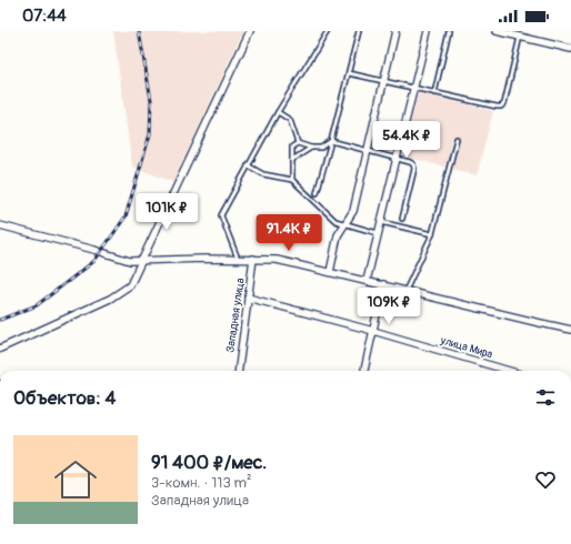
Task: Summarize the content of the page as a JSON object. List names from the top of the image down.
{
  "streets": {
    "street": ["Западная улица", "улица Мира"]
  },
  "crossings": [
    ["Западная улица", "улица Мира"]
  ],
  "page": {
    "status": "07:44",
    "price": [
      "54.4K ₽",
      "101K ₽",
      "91.4K ₽",
      "109K ₽"
    ],
    "heading": "Объектов: 4",
    "list": [
      {
        "name": "91 400 ₽/мес.",
        "note": "3-комн. · 113 m² · Западная улица"
      }
    ]
  }
}
